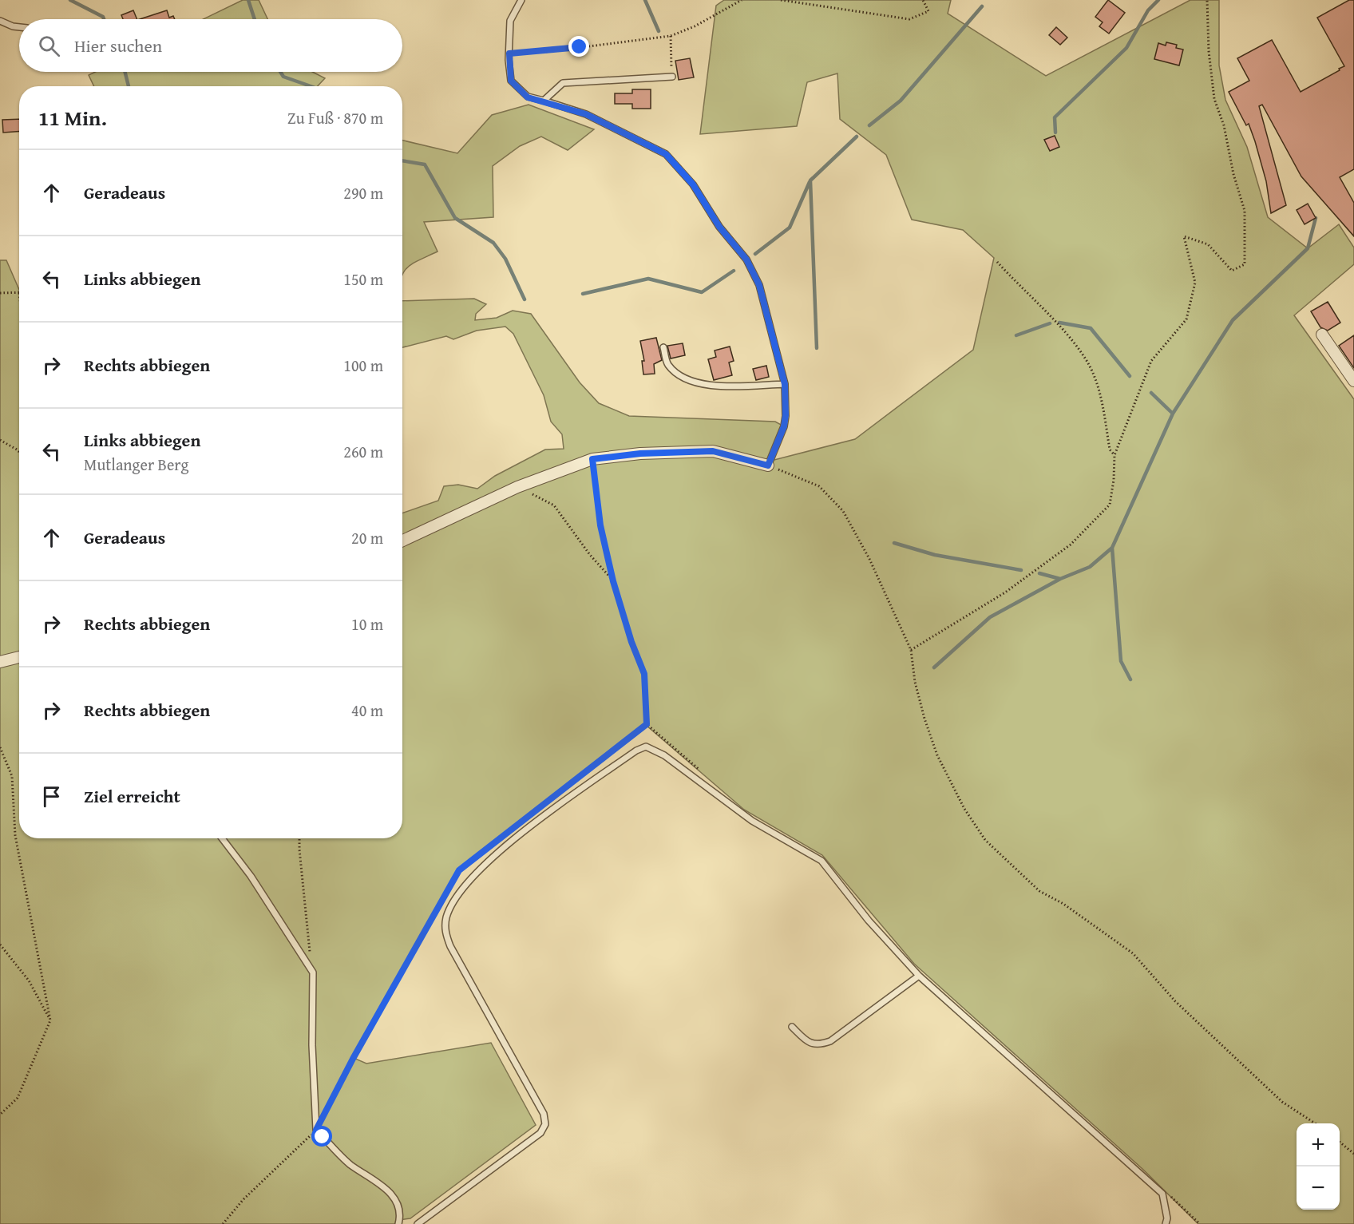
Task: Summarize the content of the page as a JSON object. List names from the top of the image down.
{
  "page": {
    "search": "Hier suchen",
    "heading": ["11 Min.", "Zu Fuß · 870 m"],
    "list": [
      ["Geradeaus", "290 m"],
      ["Links abbiegen", "150 m"],
      ["Rechts abbiegen", "100 m"],
      ["Links abbiegen", "Mutlanger Berg", "260 m"],
      ["Geradeaus", "20 m"],
      ["Rechts abbiegen", "10 m"],
      ["Rechts abbiegen", "40 m"],
      "Ziel erreicht"
    ],
    "map_buttons": ["+", "−"]
  }
}
